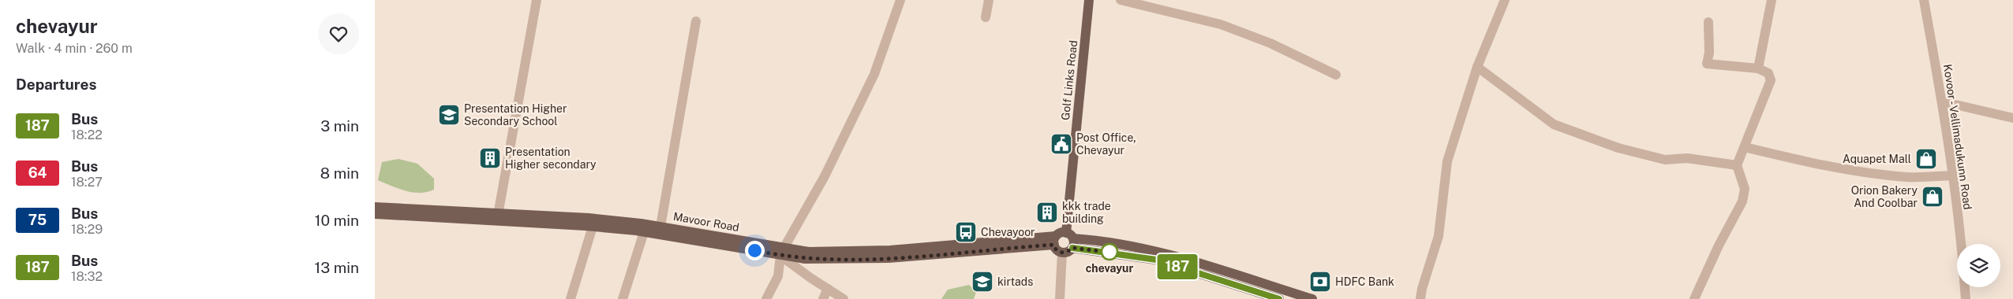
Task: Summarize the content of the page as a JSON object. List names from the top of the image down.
{
  "streets": {
    "main road": ["Golf Links Road", "Mavoor Road"],
    "street": ["Kovoor - Vellimadukunn Road"]
  },
  "crossings": [
    ["Golf Links Road", "Mavoor Road"]
  ],
  "places": {
    "school or university": ["Presentation Higher Secondary School", "kirtads"],
    "public building": ["Post Office, Chevayur"],
    "building": ["Presentation Higher secondary", "kkk trade building"],
    "shop": ["Aquapet Mall", "Orion Bakery And Coolbar"],
    "bus stop": ["Chevayoor"],
    "other": ["chevayur"],
    "bank": ["HDFC Bank"]
  },
  "lines": ["bus line 187"],
  "page": {
    "heading": [
      ["chevayur", "Walk · 4 min · 260 m"],
      "Departures"
    ],
    "on_map": "187",
    "list": [
      {
        "mark": "187",
        "name": "Bus",
        "note": "18:22",
        "value": "3 min"
      },
      {
        "mark": "64",
        "name": "Bus",
        "note": "18:27",
        "value": "8 min"
      },
      {
        "mark": "75",
        "name": "Bus",
        "note": "18:29",
        "value": "10 min"
      },
      {
        "mark": "187",
        "name": "Bus",
        "note": "18:32",
        "value": "13 min"
      }
    ]
  }
}
